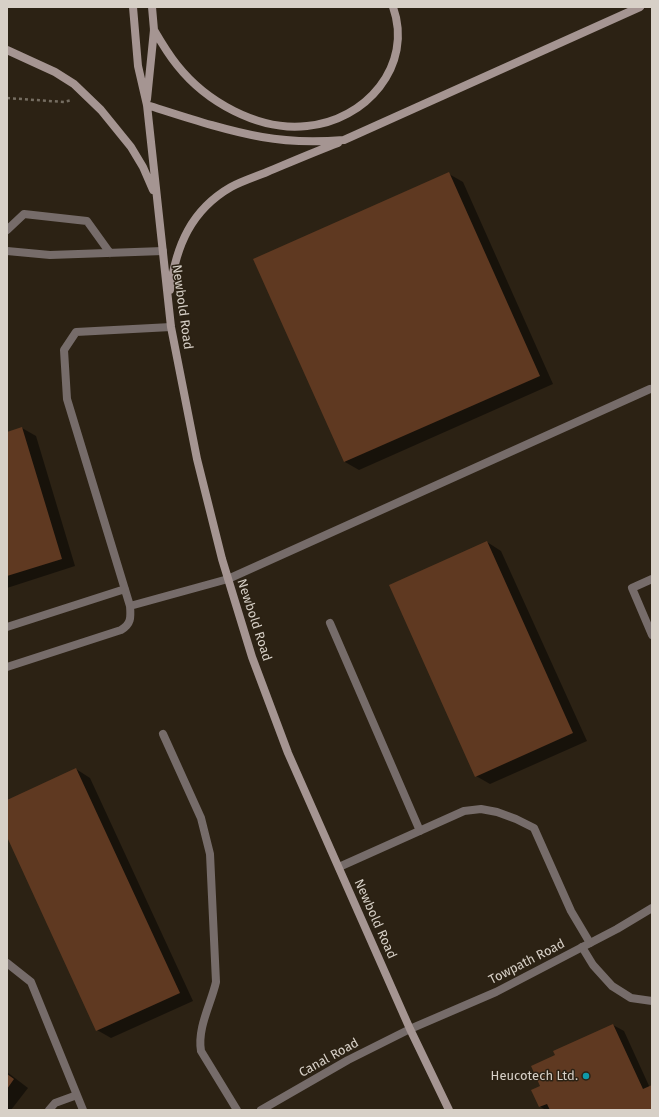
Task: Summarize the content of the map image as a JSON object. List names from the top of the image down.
{
  "streets": {
    "main road": ["Newbold Road"],
    "street": ["Towpath Road", "Canal Road"]
  },
  "crossings": [
    ["Newbold Road", "Towpath Road"],
    ["Newbold Road", "Canal Road"],
    ["Towpath Road", "Canal Road"]
  ],
  "places": ["Heucotech Ltd."]
}
